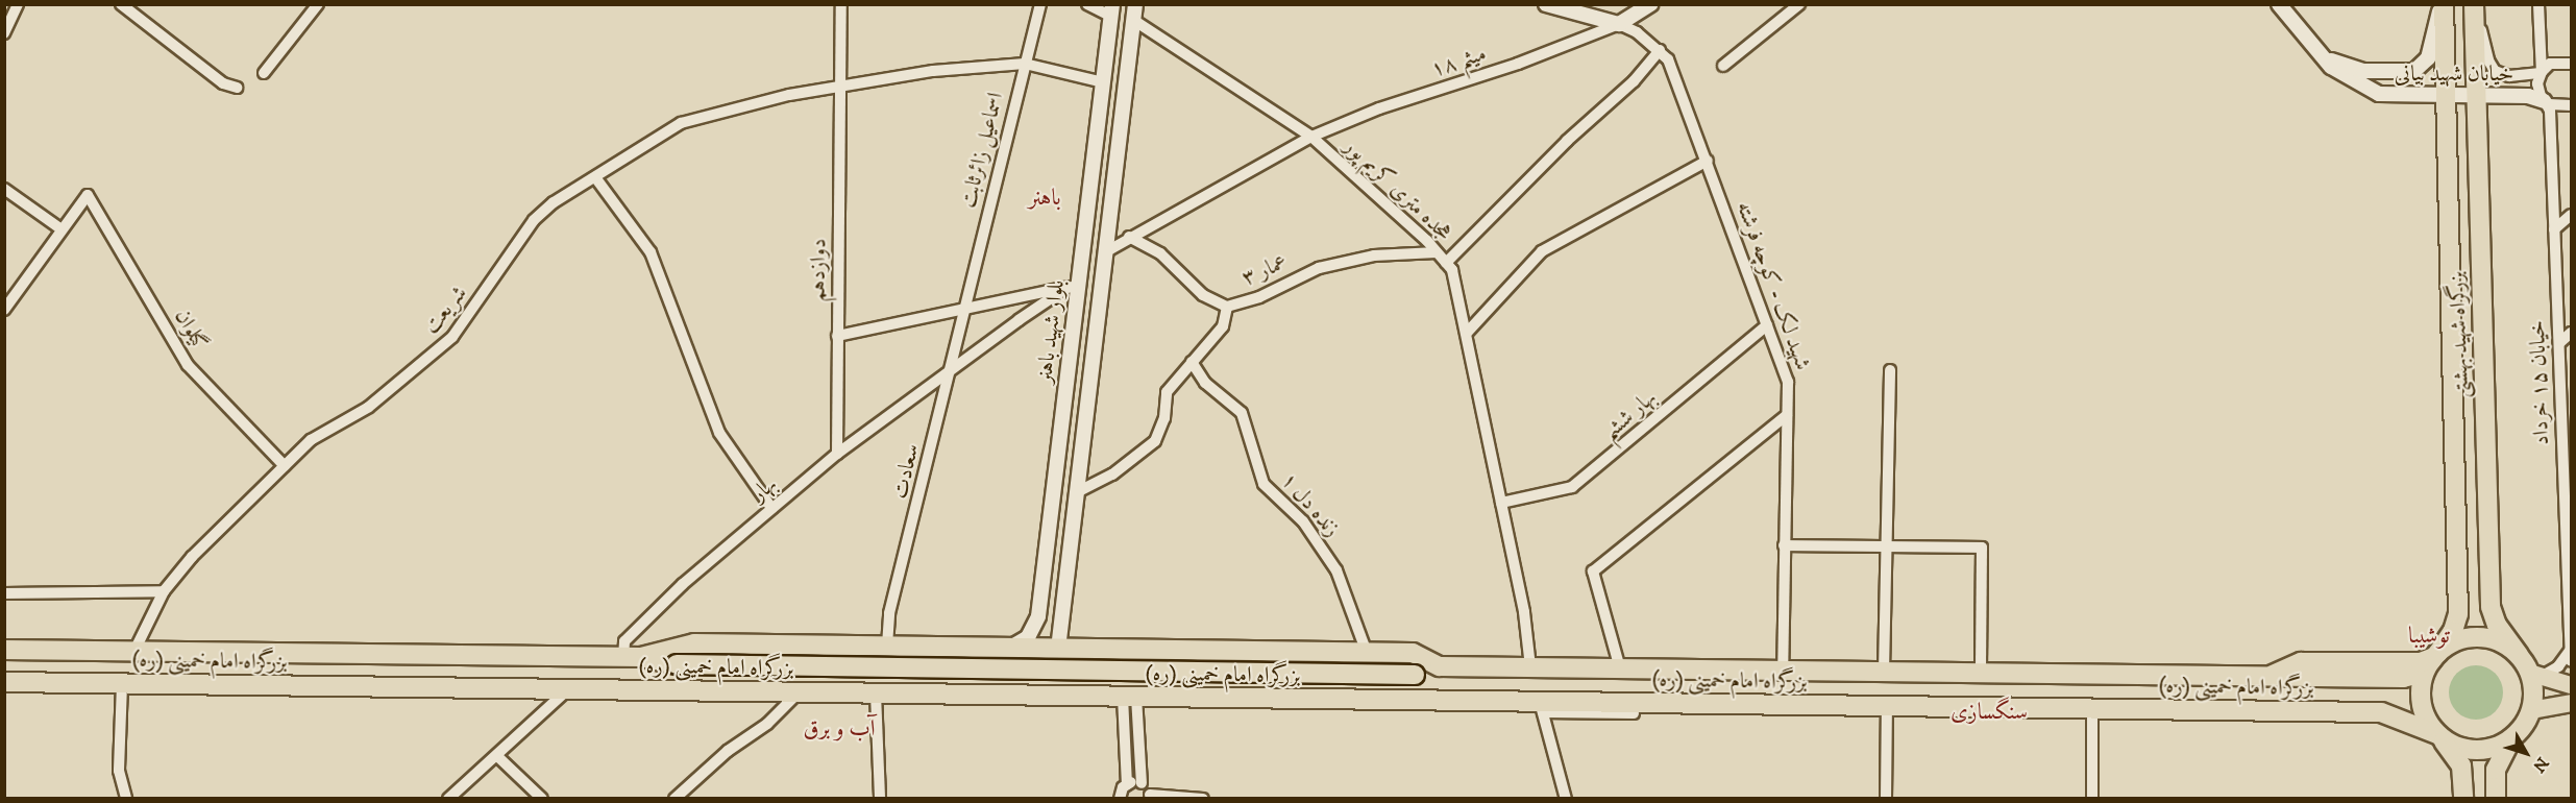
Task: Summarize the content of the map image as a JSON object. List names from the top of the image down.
{
  "streets": {
    "highway": ["بزرگراه شهید بهشتی", "بزرگراه امام خمینی (ره)"],
    "street": [
      "میثم ۱۸",
      "خیابان شهید بیانی",
      "اسماعیل زائرثابت",
      "هجده متری کریم پور",
      "دوازدهم",
      "عمار ۳",
      "شهید لک - کوچه فرشته",
      "شریعت",
      "گیلوان",
      "بلوار شهید باهنر",
      "خیابان ۱۵ خرداد",
      "بهار ششم",
      "سعادت",
      "بهار",
      "زنده دل ۱"
    ]
  },
  "crossings": [
    ["میثم ۱۸", "هجده متری کریم پور"],
    ["میثم ۱۸", "عمار ۳"],
    ["میثم ۱۸", "شهید لک - کوچه فرشته"],
    ["میثم ۱۸", "بلوار شهید باهنر"],
    ["خیابان شهید بیانی", "بزرگراه شهید بهشتی"],
    ["خیابان شهید بیانی", "خیابان ۱۵ خرداد"],
    ["اسماعیل زائرثابت", "شریعت"],
    ["اسماعیل زائرثابت", "سعادت"],
    ["هجده متری کریم پور", "عمار ۳"],
    ["هجده متری کریم پور", "بلوار شهید باهنر"],
    ["هجده متری کریم پور", "بهار ششم"],
    ["هجده متری کریم پور", "بزرگراه امام خمینی (ره)"],
    ["دوازدهم", "شریعت"],
    ["دوازدهم", "بهار"],
    ["شهید لک - کوچه فرشته", "بهار ششم"],
    ["شهید لک - کوچه فرشته", "بزرگراه امام خمینی (ره)"],
    ["شریعت", "گیلوان"],
    ["شریعت", "بلوار شهید باهنر"],
    ["شریعت", "بزرگراه امام خمینی (ره)"],
    ["بلوار شهید باهنر", "بهار"],
    ["بلوار شهید باهنر", "بزرگراه امام خمینی (ره)"],
    ["بزرگراه شهید بهشتی", "بزرگراه امام خمینی (ره)"],
    ["سعادت", "بهار"],
    ["سعادت", "بزرگراه امام خمینی (ره)"],
    ["بهار", "بزرگراه امام خمینی (ره)"],
    ["زنده دل ۱", "بزرگراه امام خمینی (ره)"]
  ],
  "districts": [
    "باهنر",
    "توشیبا",
    "سنگسازی",
    "آب و برق"
  ],
  "north": "bottom right"
}
